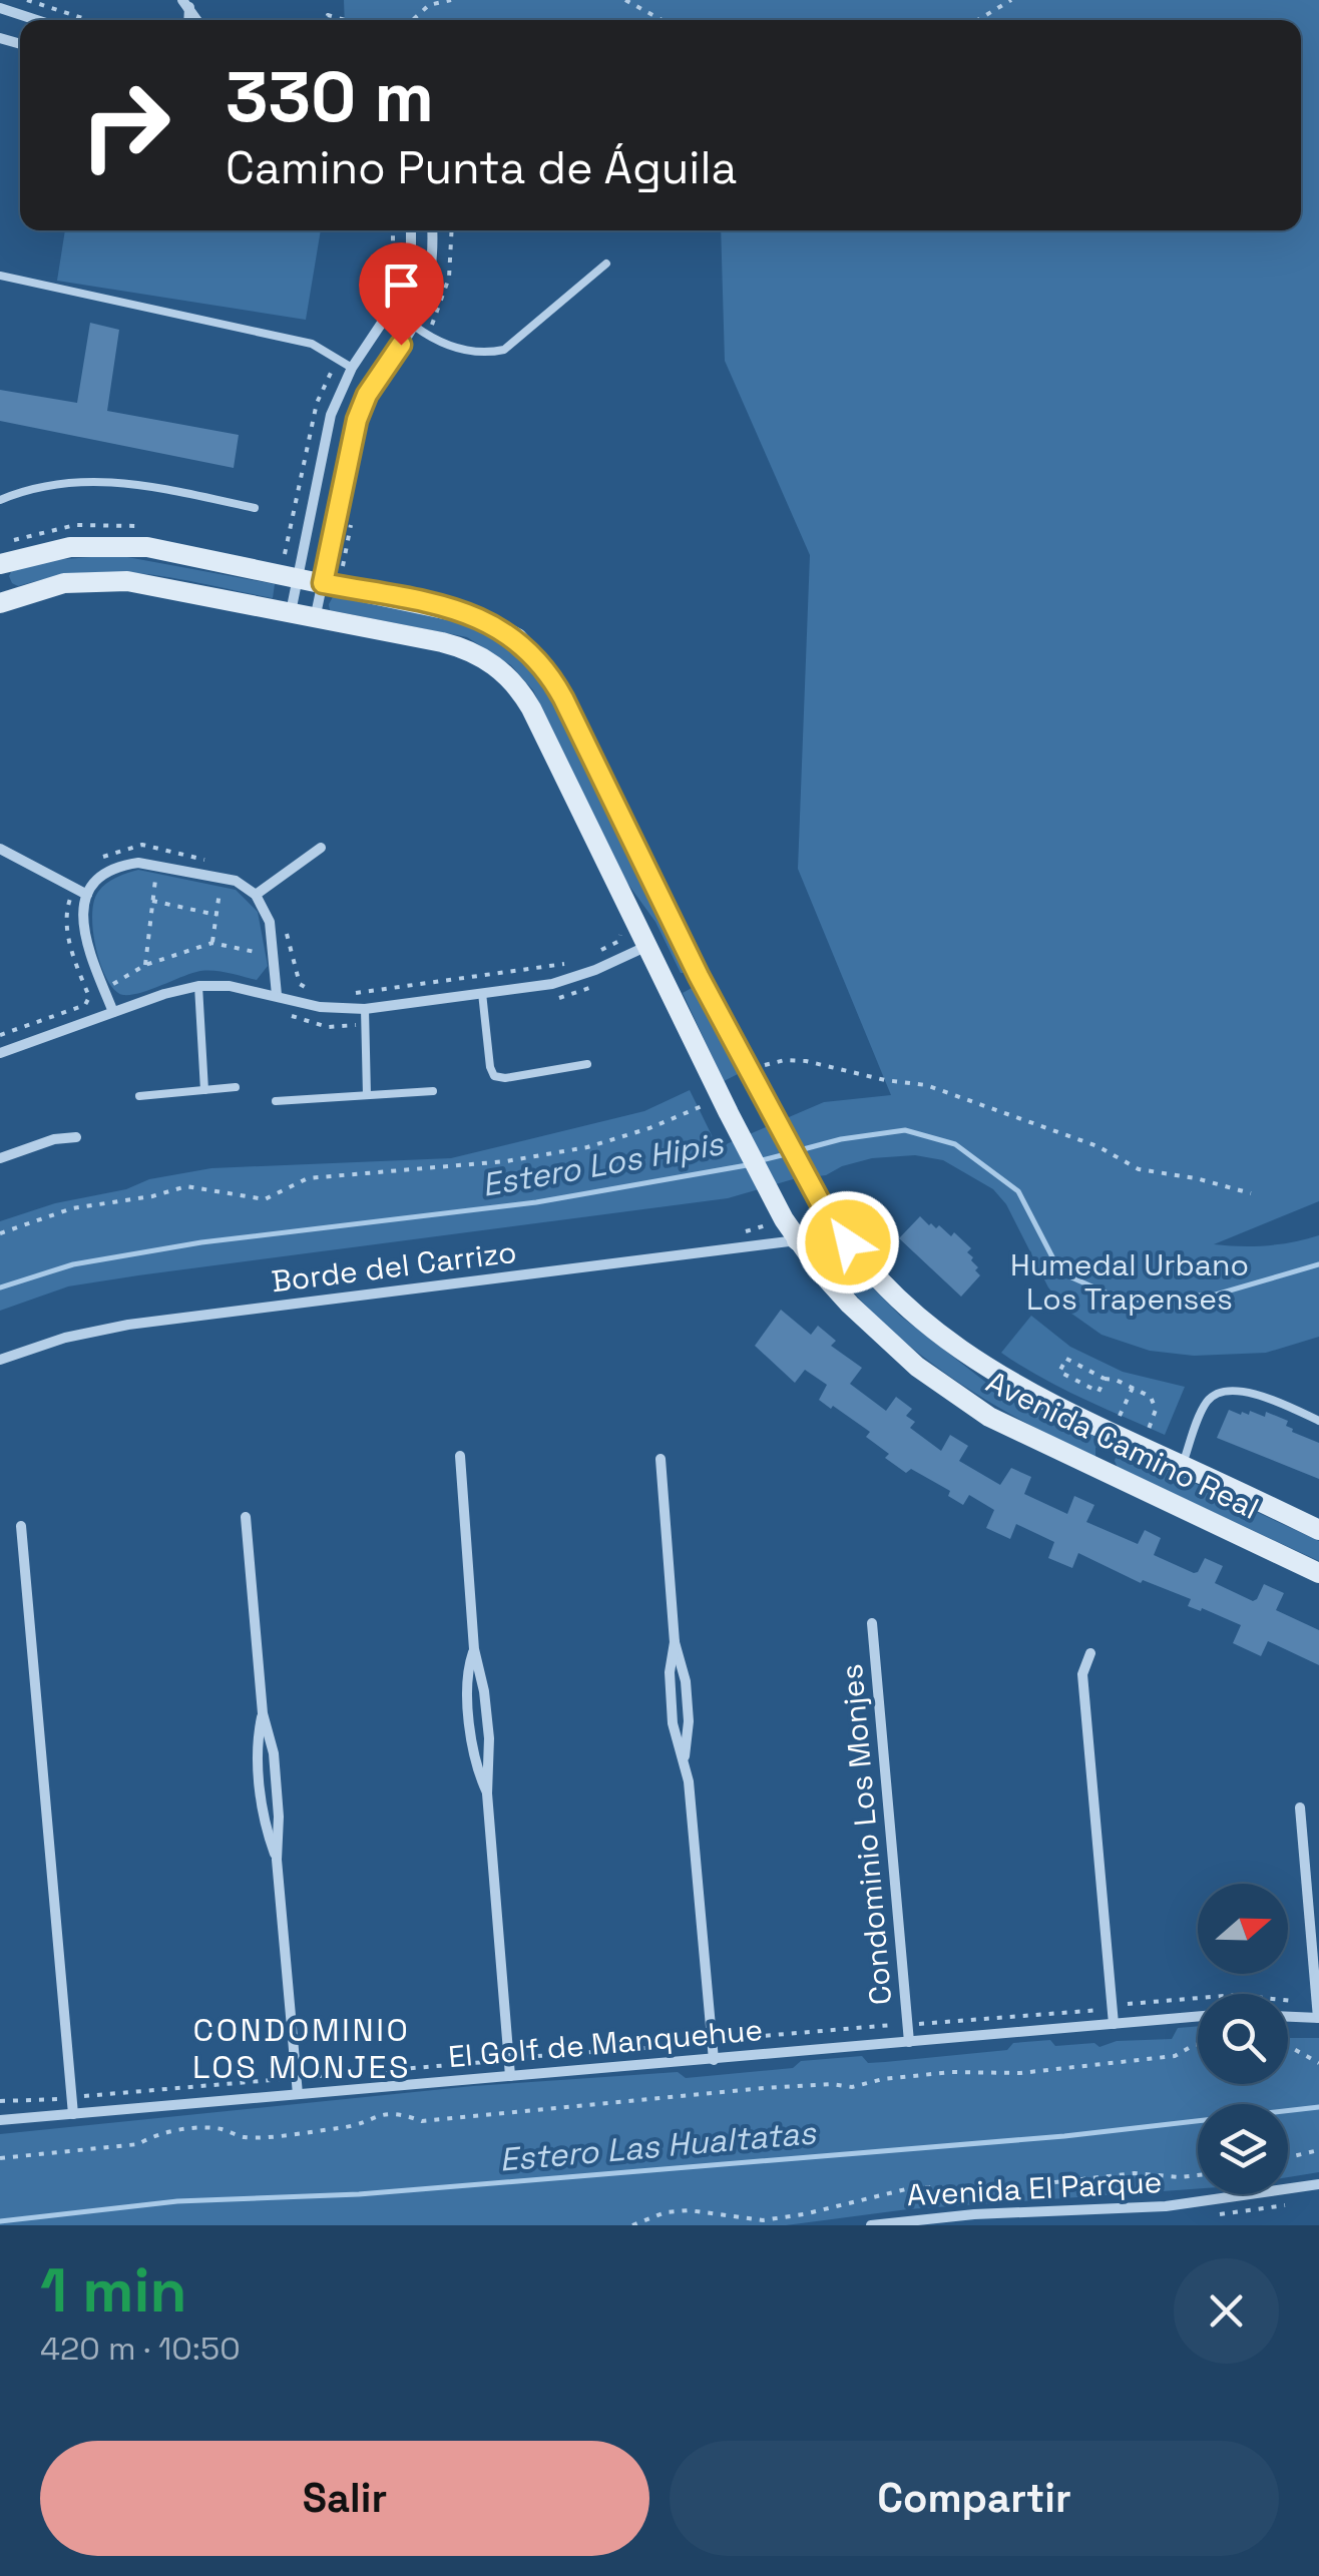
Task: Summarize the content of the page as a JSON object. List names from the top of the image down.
{
  "streets": {
    "main road": ["Avenida Camino Real"],
    "street": [
      "Borde del Carrizo",
      "Condominio Los Monjes",
      "El Golf de Manquehue",
      "Avenida El Parque"
    ]
  },
  "crossings": [
    ["Borde del Carrizo", "Avenida Camino Real"],
    ["Condominio Los Monjes", "El Golf de Manquehue"]
  ],
  "districts": ["CONDOMINIO LOS MONJES"],
  "water": ["Estero Los Hipis", "Estero Las Hualtatas"],
  "parks": ["Humedal Urbano Los Trapenses"],
  "north": "right",
  "page": {
    "turn": ["330 m", "Camino Punta de Águila"],
    "heading": ["1 min", "420 m · 10:50"],
    "buttons": ["Salir", "Compartir"]
  }
}
